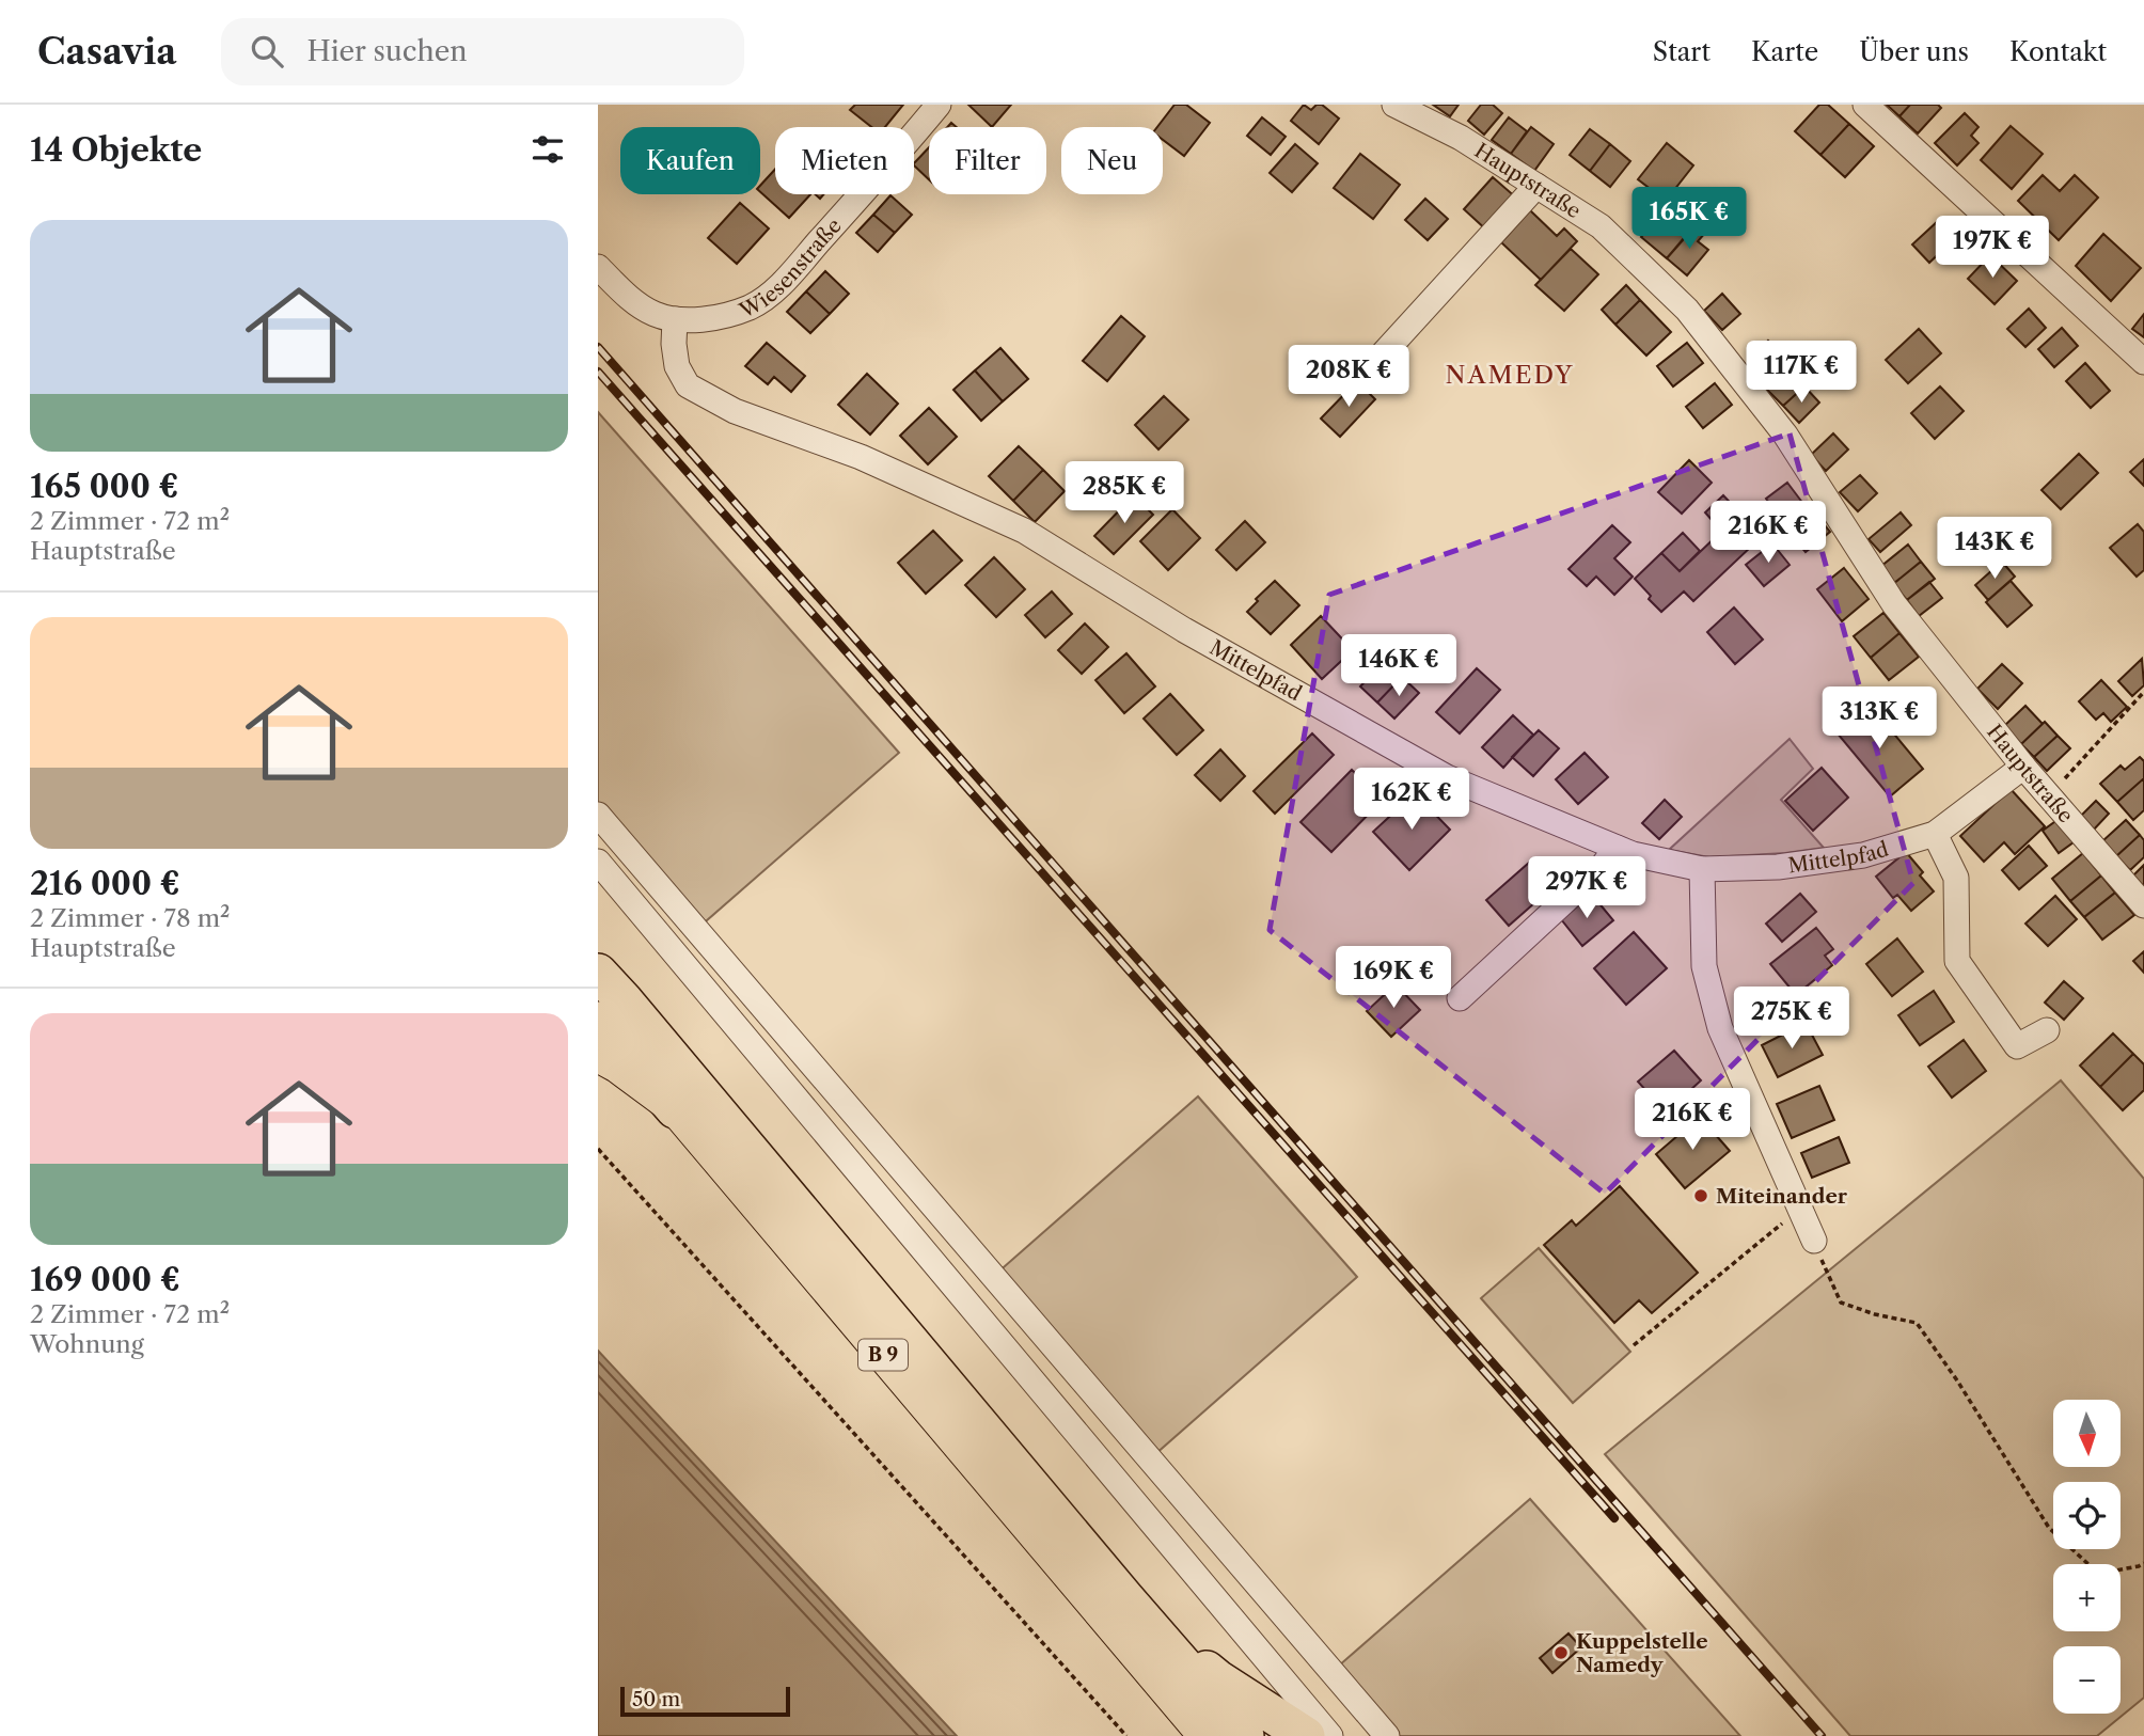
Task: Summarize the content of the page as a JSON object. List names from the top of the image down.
{
  "streets": {
    "highway": ["B 9"],
    "street": ["Hauptstraße", "Wiesenstraße", "Mittelpfad"]
  },
  "crossings": [
    ["Hauptstraße", "Mittelpfad"],
    ["Wiesenstraße", "Mittelpfad"]
  ],
  "districts": ["NAMEDY"],
  "places": ["Miteinander", "Kuppelstelle Namedy"],
  "scale_bar": "50 m",
  "north": "bottom",
  "page": {
    "header": "Casavia",
    "search": "Hier suchen",
    "nav": [
      "Start",
      "Karte",
      "Über uns",
      "Kontakt"
    ],
    "heading": "14 Objekte",
    "chip": [
      "Kaufen",
      "Mieten",
      "Filter",
      "Neu"
    ],
    "price": [
      "165K €",
      "197K €",
      "117K €",
      "208K €",
      "285K €",
      "216K €",
      "143K €",
      "146K €",
      "313K €",
      "162K €",
      "297K €",
      "169K €",
      "275K €",
      "216K €"
    ],
    "list": [
      {
        "name": "165 000 €",
        "note": "2 Zimmer · 72 m² · Hauptstraße"
      },
      {
        "name": "216 000 €",
        "note": "2 Zimmer · 78 m² · Hauptstraße"
      },
      {
        "name": "169 000 €",
        "note": "2 Zimmer · 72 m² · Wohnung"
      }
    ],
    "map_buttons": ["+", "−"],
    "scale": "50 m"
  }
}
